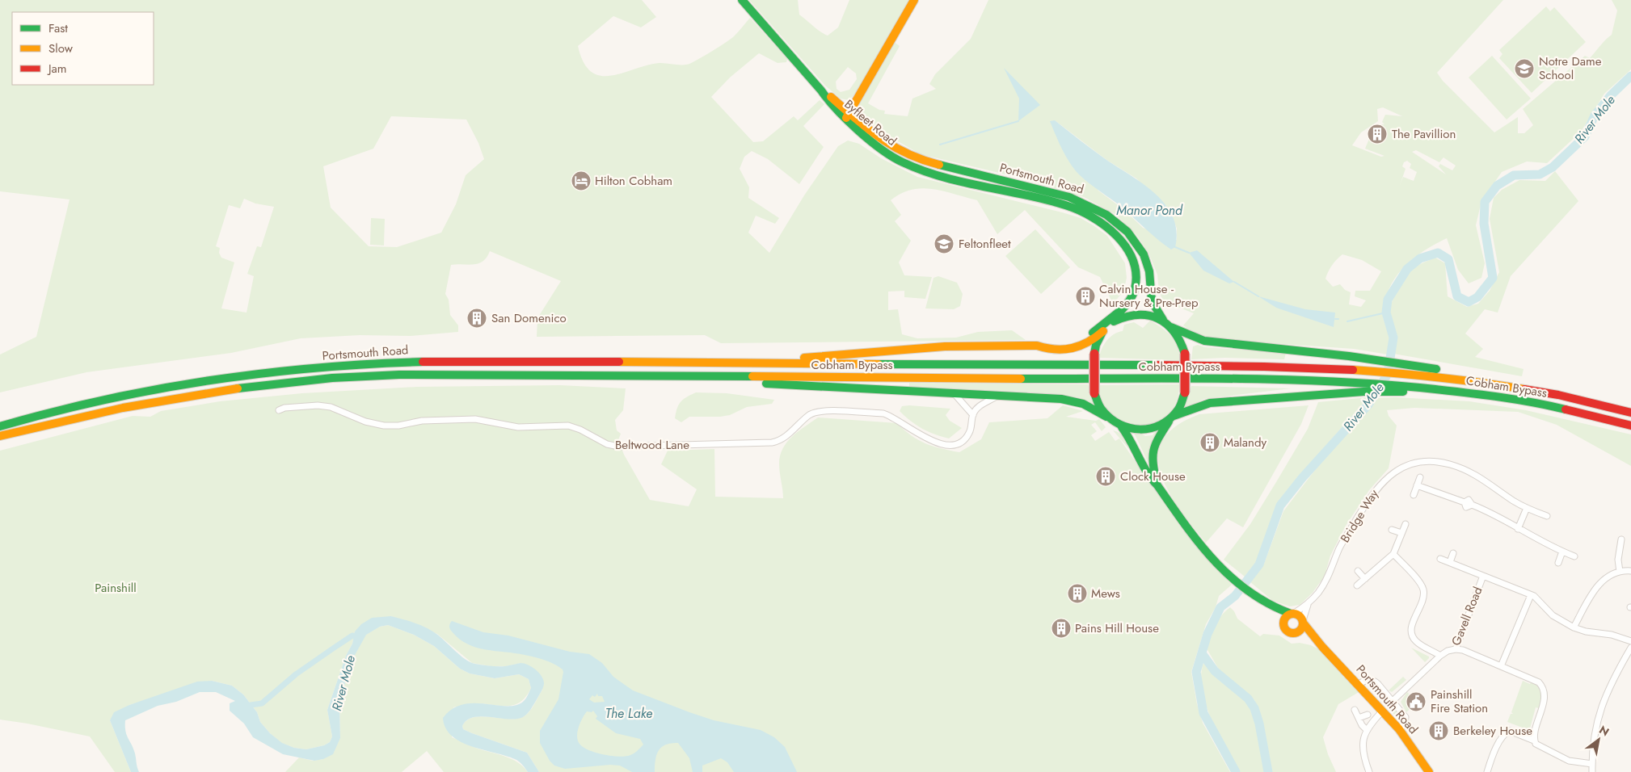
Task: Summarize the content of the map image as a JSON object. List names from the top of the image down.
{
  "streets": {
    "main road": ["Byfleet Road", "Portsmouth Road", "Cobham Bypass"],
    "street": ["Beltwood Lane", "Bridge Way", "Gavell Road"]
  },
  "crossings": [
    ["Byfleet Road", "Portsmouth Road"],
    ["Portsmouth Road", "Cobham Bypass"],
    ["Portsmouth Road", "Bridge Way"]
  ],
  "water": ["River Mole", "Manor Pond", "The Lake"],
  "parks": ["Painshill"],
  "places": {
    "school or university": ["Notre Dame School", "Feltonfleet"],
    "building": [
      "The Pavillion",
      "Calvin House - Nursery & Pre-Prep",
      "San Domenico",
      "Malandy",
      "Clock House",
      "Mews",
      "Pains Hill House",
      "Berkeley House"
    ],
    "hotel": ["Hilton Cobham"],
    "public building": ["Painshill Fire Station"]
  },
  "legend": ["Fast", "Slow", "Jam"],
  "north": "top right"
}
